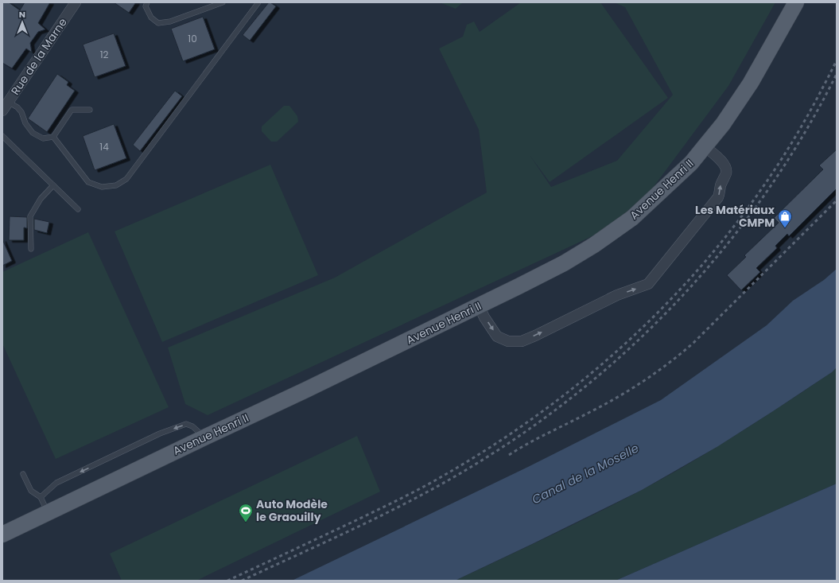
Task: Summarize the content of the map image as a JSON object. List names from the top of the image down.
{
  "streets": {
    "main road": ["Avenue Henri II"],
    "street": ["Rue de la Marne"]
  },
  "water": ["Canal de la Moselle"],
  "places": {
    "shop": ["Les Matériaux CMPM"],
    "sports": ["Auto Modèle le Graouilly"]
  },
  "house_numbers": ["10", "12", "14"],
  "north": "top"
}
